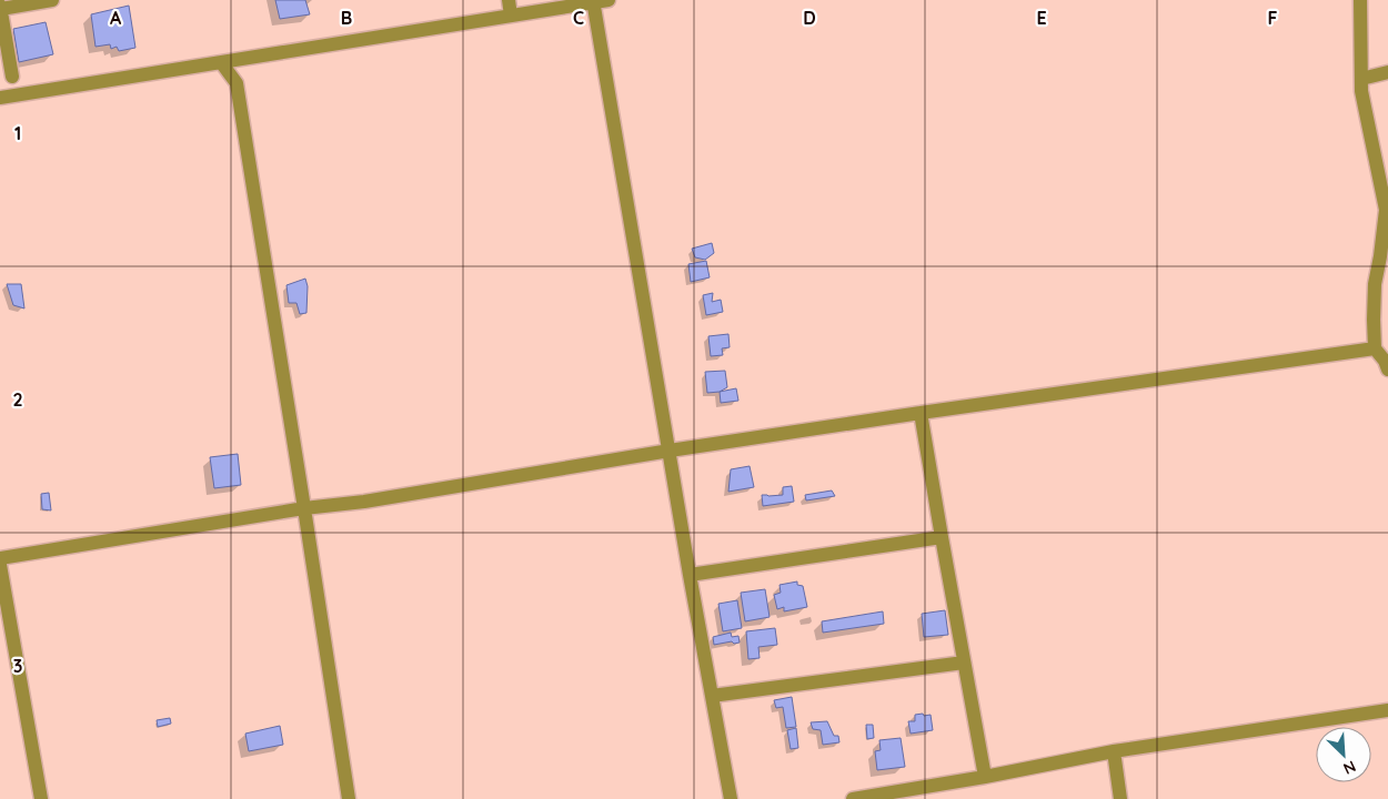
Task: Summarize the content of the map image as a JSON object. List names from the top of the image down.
{
  "north": "bottom right",
  "grid": {
    "columns": [
      "A",
      "B",
      "C",
      "D",
      "E",
      "F"
    ],
    "rows": ["1", "2", "3"]
  }
}
